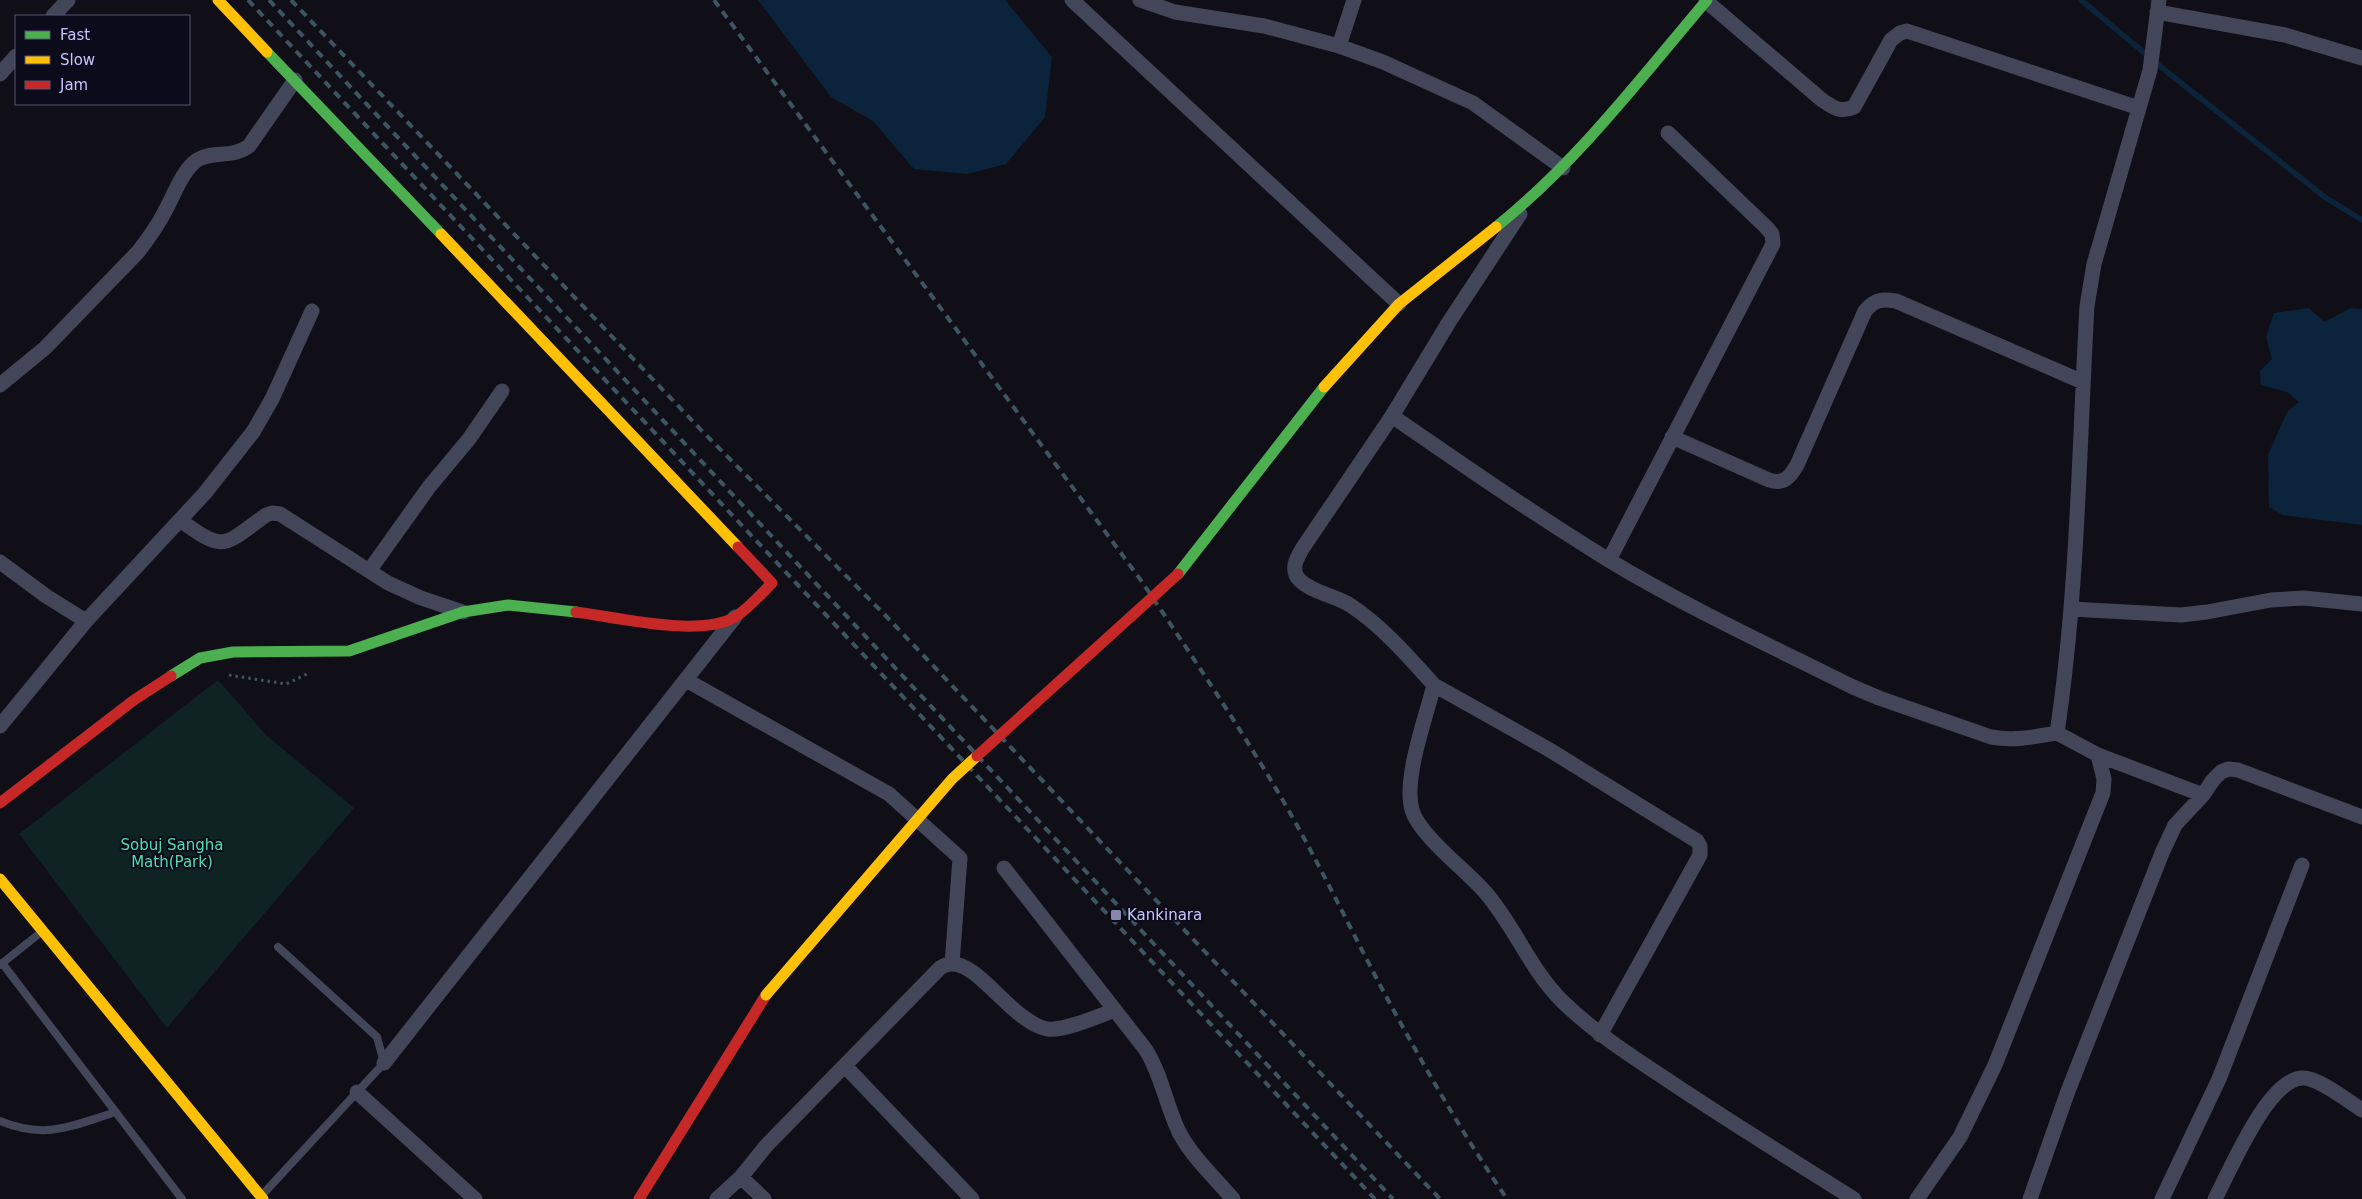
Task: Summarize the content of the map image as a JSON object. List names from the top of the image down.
{
  "parks": ["Sobuj Sangha Math(Park)"],
  "places": {
    "transit": ["Kankinara"]
  },
  "legend": ["Fast", "Slow", "Jam"]
}
